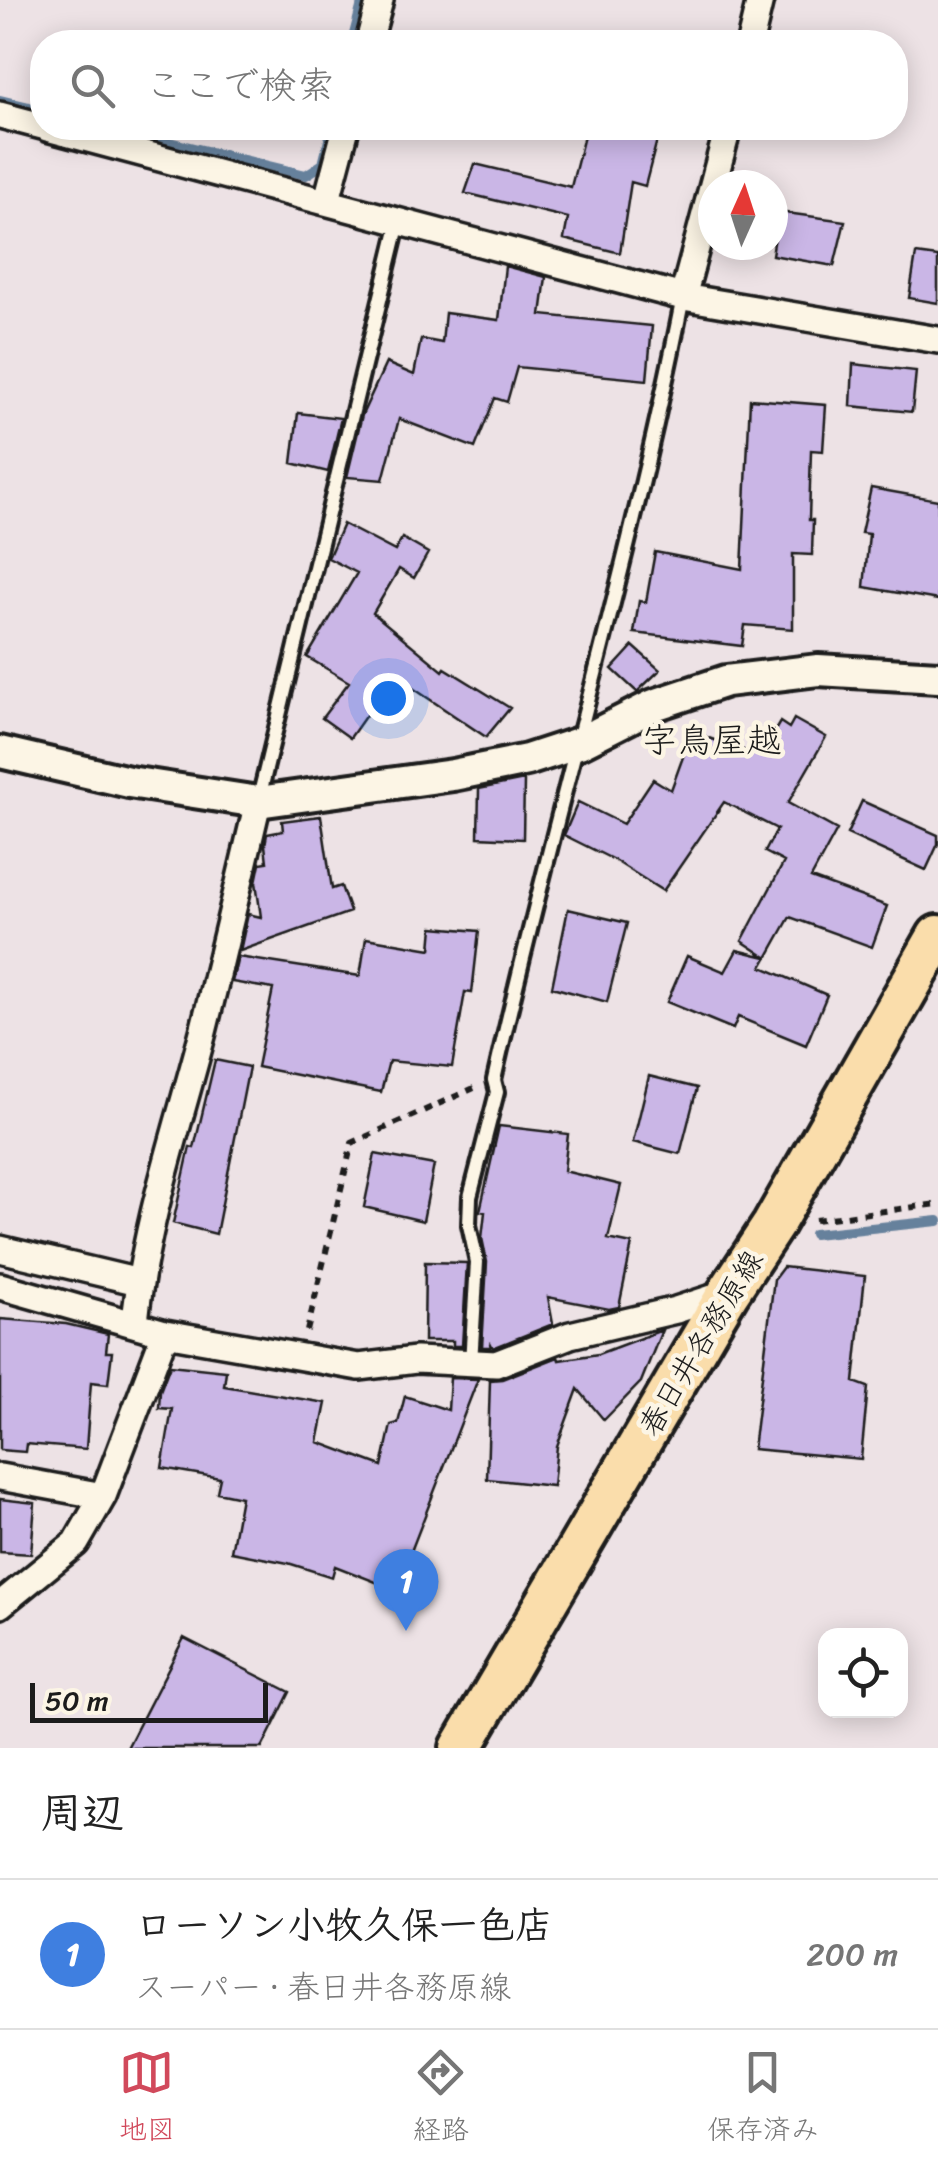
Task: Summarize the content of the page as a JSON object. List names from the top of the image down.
{
  "streets": {
    "main road": ["春日井各務原線"]
  },
  "districts": ["字鳥屋越"],
  "scale_bar": "50 m",
  "north": "top",
  "page": {
    "search": "ここで検索",
    "pins": "1",
    "scale": "50 m",
    "heading": "周辺",
    "list": [
      {
        "mark": "1",
        "name": "ローソン小牧久保一色店",
        "note": "スーパー · 春日井各務原線",
        "value": "200 m"
      }
    ],
    "nav": ["地図", "経路", "保存済み"]
  }
}
